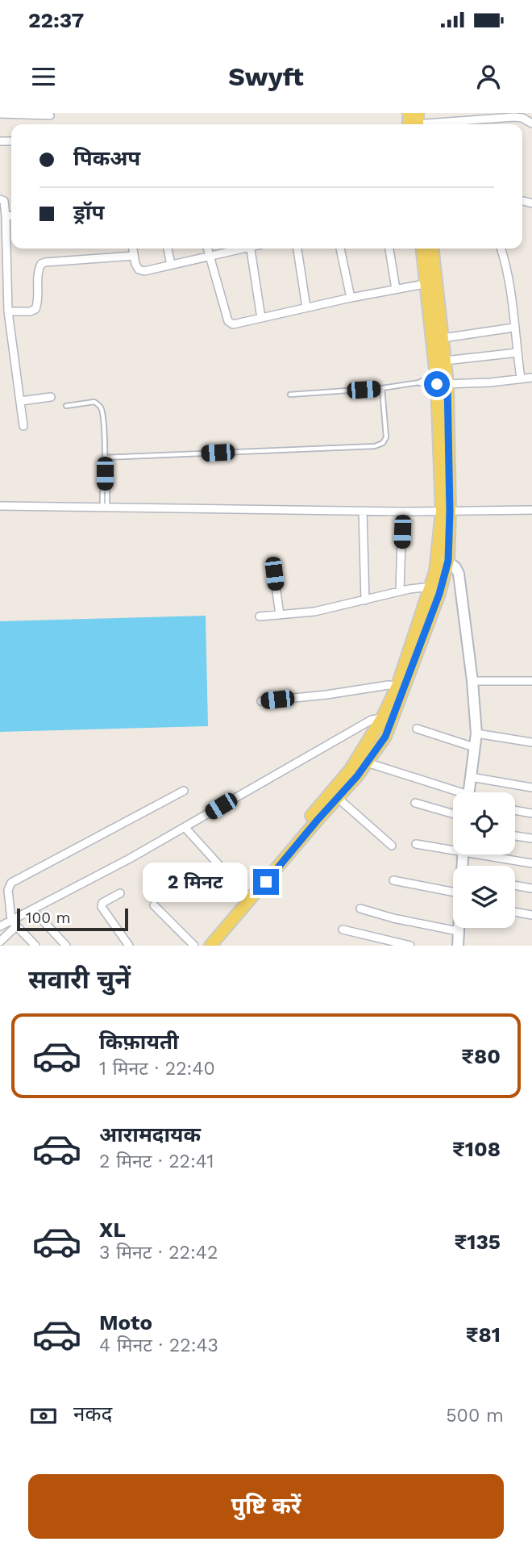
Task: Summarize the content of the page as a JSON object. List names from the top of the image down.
{
  "scale_bar": "100 m",
  "page": {
    "status": "22:37",
    "header": "Swyft",
    "banner": ["पिकअप", "ड्रॉप"],
    "bubble": "2 मिनट",
    "scale": "100 m",
    "heading": "सवारी चुनें",
    "list": [
      {
        "name": "किफ़ायती",
        "note": "1 मिनट · 22:40",
        "value": "₹80"
      },
      {
        "name": "आरामदायक",
        "note": "2 मिनट · 22:41",
        "value": "₹108"
      },
      {
        "name": "XL",
        "note": "3 मिनट · 22:42",
        "value": "₹135"
      },
      {
        "name": "Moto",
        "note": "4 मिनट · 22:43",
        "value": "₹81"
      }
    ],
    "pay": ["नकद", "500 m"],
    "buttons": "पुष्टि करें"
  }
}
